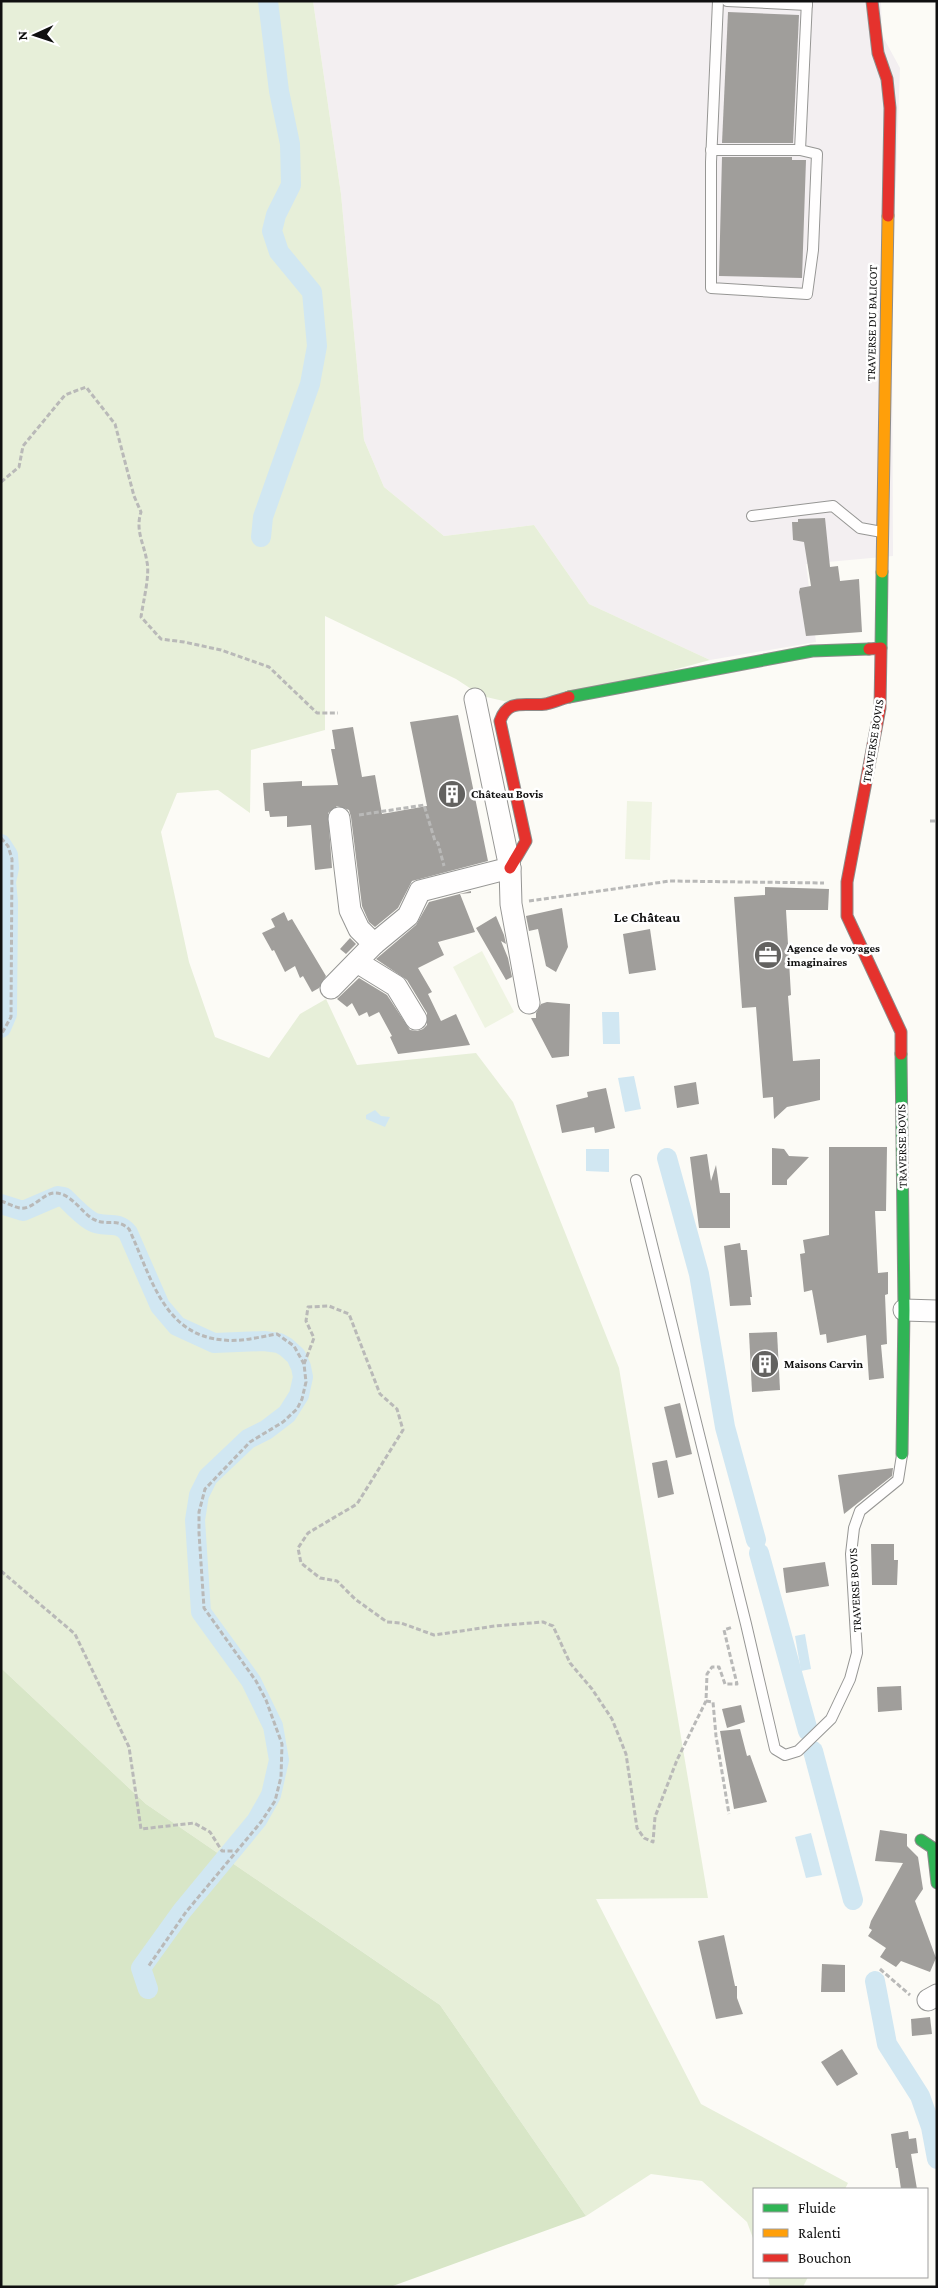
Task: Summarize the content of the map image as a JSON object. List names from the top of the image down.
{
  "streets": {
    "street": ["TRAVERSE DU BALICOT", "TRAVERSE BOVIS"]
  },
  "crossings": [
    ["TRAVERSE DU BALICOT", "TRAVERSE BOVIS"]
  ],
  "districts": ["Le Château"],
  "places": {
    "building": ["Château Bovis", "Maisons Carvin"],
    "office": ["Agence de voyages imaginaires"]
  },
  "legend": ["Fluide", "Ralenti", "Bouchon"],
  "north": "left"
}
